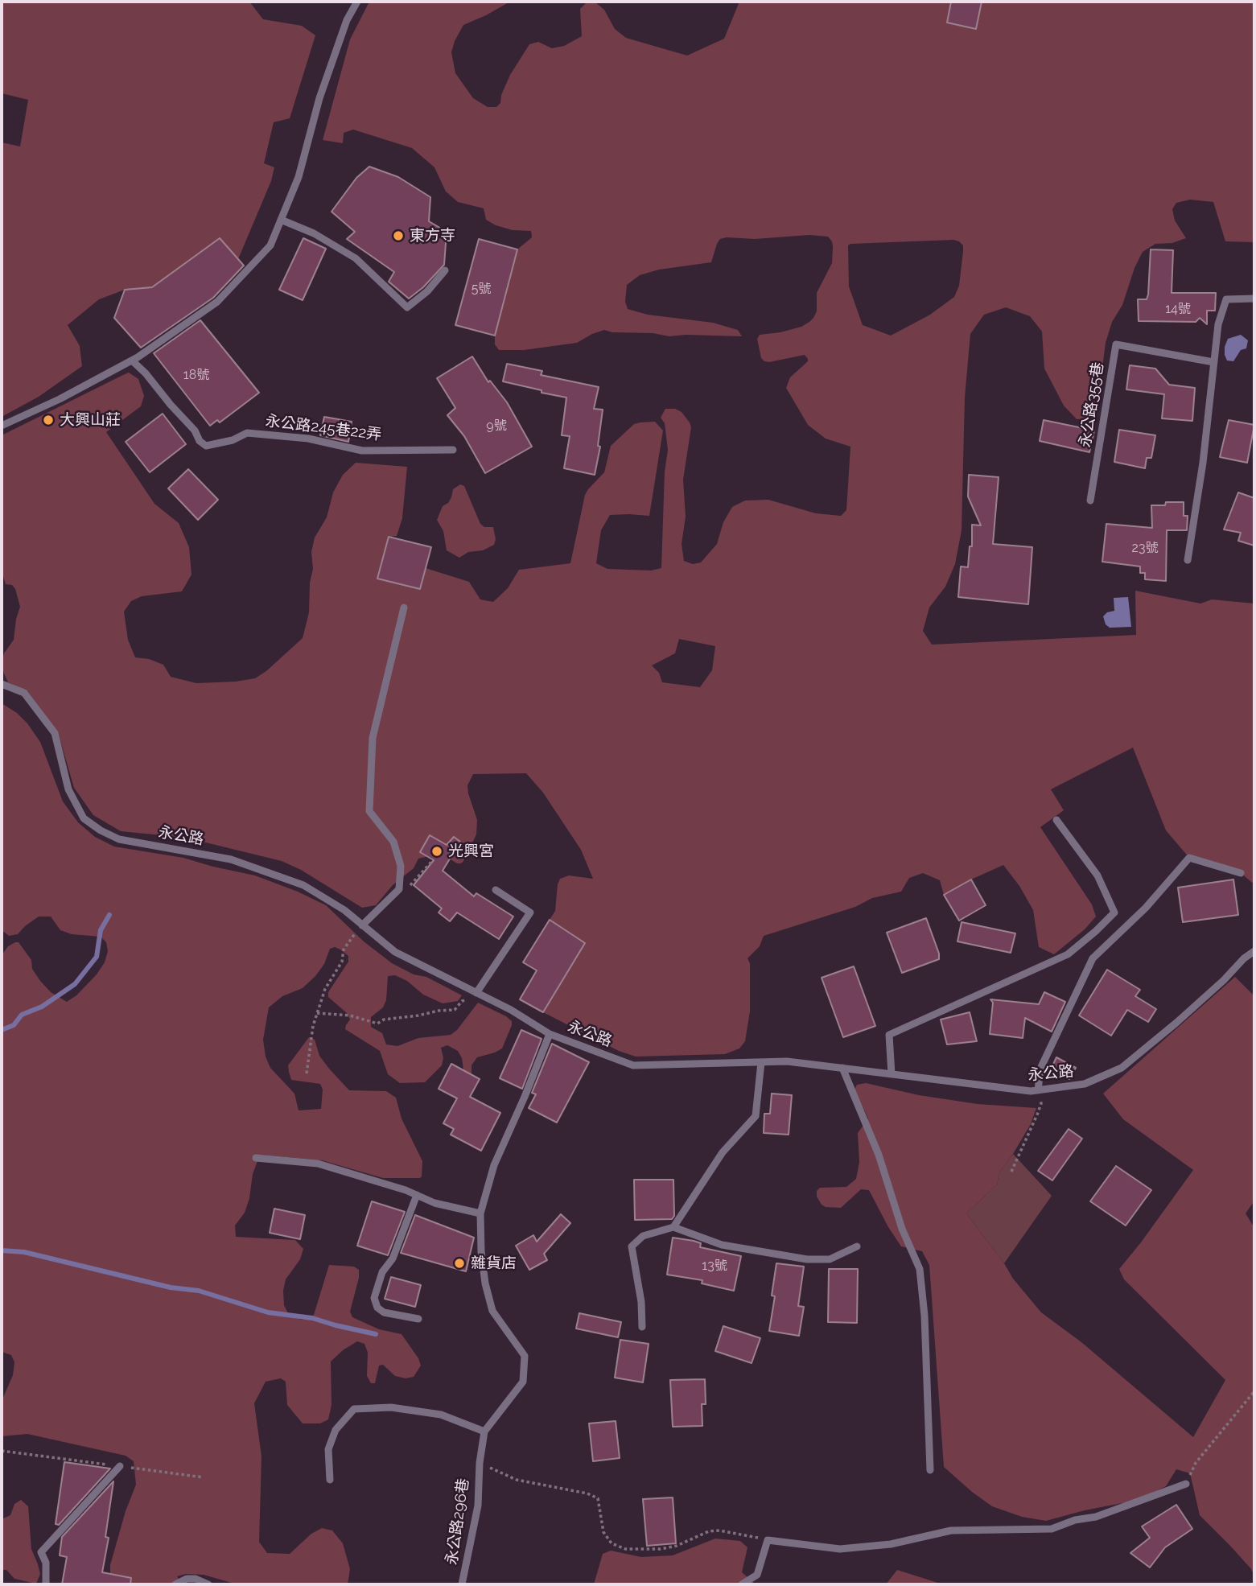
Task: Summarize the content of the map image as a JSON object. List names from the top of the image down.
{
  "streets": {
    "lane": [
      "永公路355巷",
      "永公路245巷22弄",
      "永公路",
      "永公路296巷"
    ]
  },
  "places": [
    "東方寺",
    "大興山莊",
    "光興宮",
    "雜貨店"
  ],
  "house_numbers": [
    "5號",
    "14號",
    "18號",
    "9號",
    "23號",
    "13號"
  ]
}
